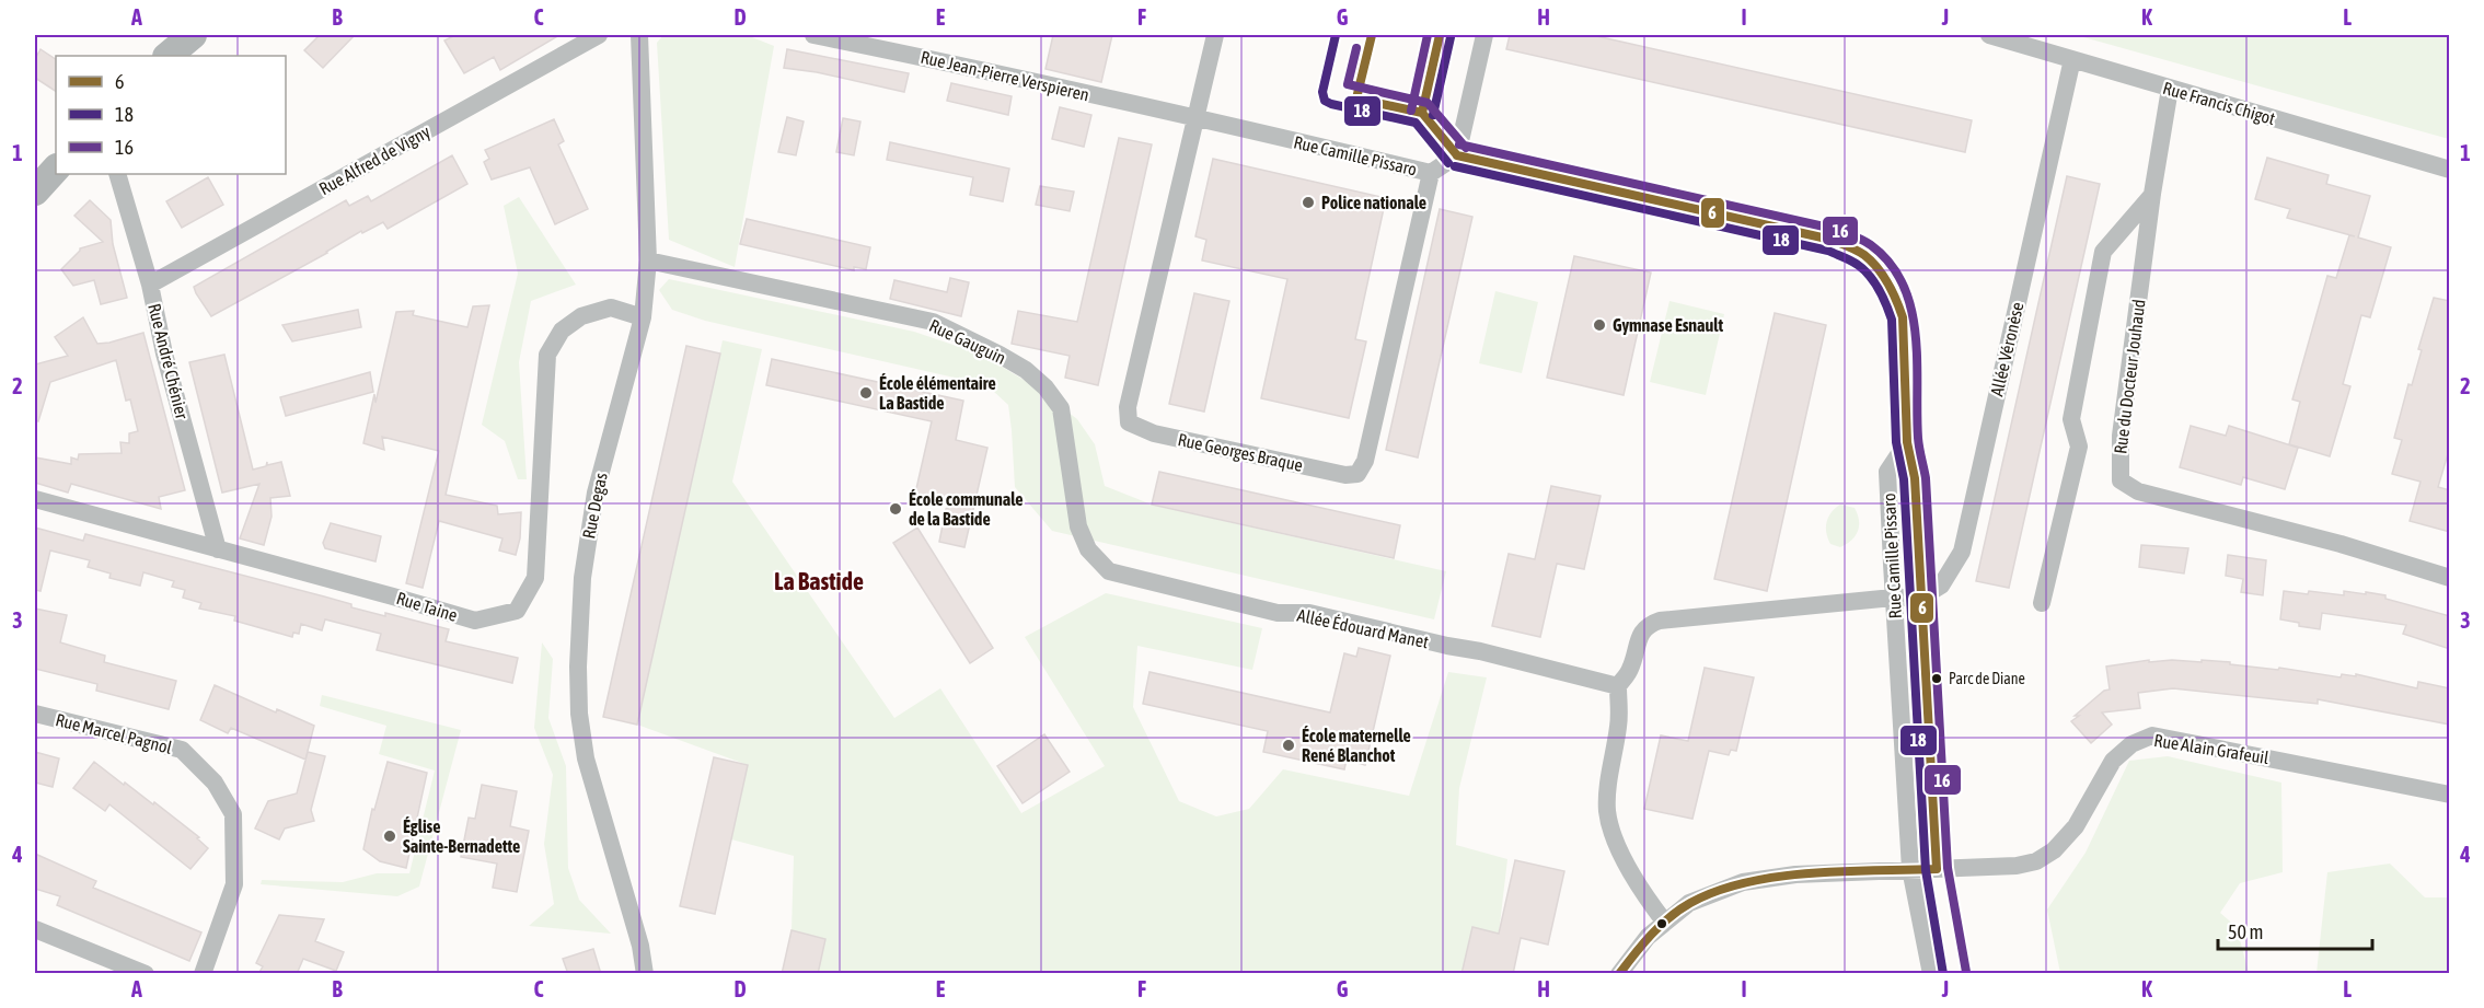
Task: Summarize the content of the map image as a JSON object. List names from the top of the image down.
{
  "streets": {
    "street": [
      "Rue Jean-Pierre Verspieren",
      "Rue Francis Chigot",
      "Rue Camille Pissaro",
      "Rue Alfred de Vigny",
      "Rue Gauguin",
      "Allée Véronèse",
      "Rue André Chénier",
      "Rue du Docteur Jouhaud",
      "Rue Georges Braque",
      "Rue Degas",
      "Rue Taine",
      "Allée Édouard Manet",
      "Rue Marcel Pagnol",
      "Rue Alain Grafeuil"
    ]
  },
  "crossings": [
    ["Rue Jean-Pierre Verspieren", "Rue Camille Pissaro"],
    ["Rue Jean-Pierre Verspieren", "Rue Georges Braque"],
    ["Rue Francis Chigot", "Allée Véronèse"],
    ["Rue Francis Chigot", "Rue du Docteur Jouhaud"],
    ["Rue Camille Pissaro", "Allée Véronèse"],
    ["Rue Camille Pissaro", "Rue Georges Braque"],
    ["Rue Camille Pissaro", "Rue Alain Grafeuil"],
    ["Rue Alfred de Vigny", "Rue André Chénier"],
    ["Rue Gauguin", "Rue Degas"],
    ["Rue Gauguin", "Allée Édouard Manet"],
    ["Rue André Chénier", "Rue Taine"],
    ["Rue Degas", "Rue Taine"]
  ],
  "districts": ["La Bastide"],
  "places": [
    "Police nationale",
    "Gymnase Esnault",
    "École élémentaire La Bastide",
    "École communale de la Bastide",
    "Parc de Diane",
    "École maternelle René Blanchot",
    "Église Sainte-Bernadette"
  ],
  "lines": ["transit line 6", "transit line 18", "transit line 16"],
  "legend": ["6", "18", "16"],
  "scale_bar": "50 m",
  "grid": {
    "columns": [
      "A",
      "B",
      "C",
      "D",
      "E",
      "F",
      "G",
      "H",
      "I",
      "J",
      "K",
      "L"
    ],
    "rows": [
      "1",
      "2",
      "3",
      "4"
    ]
  }
}
